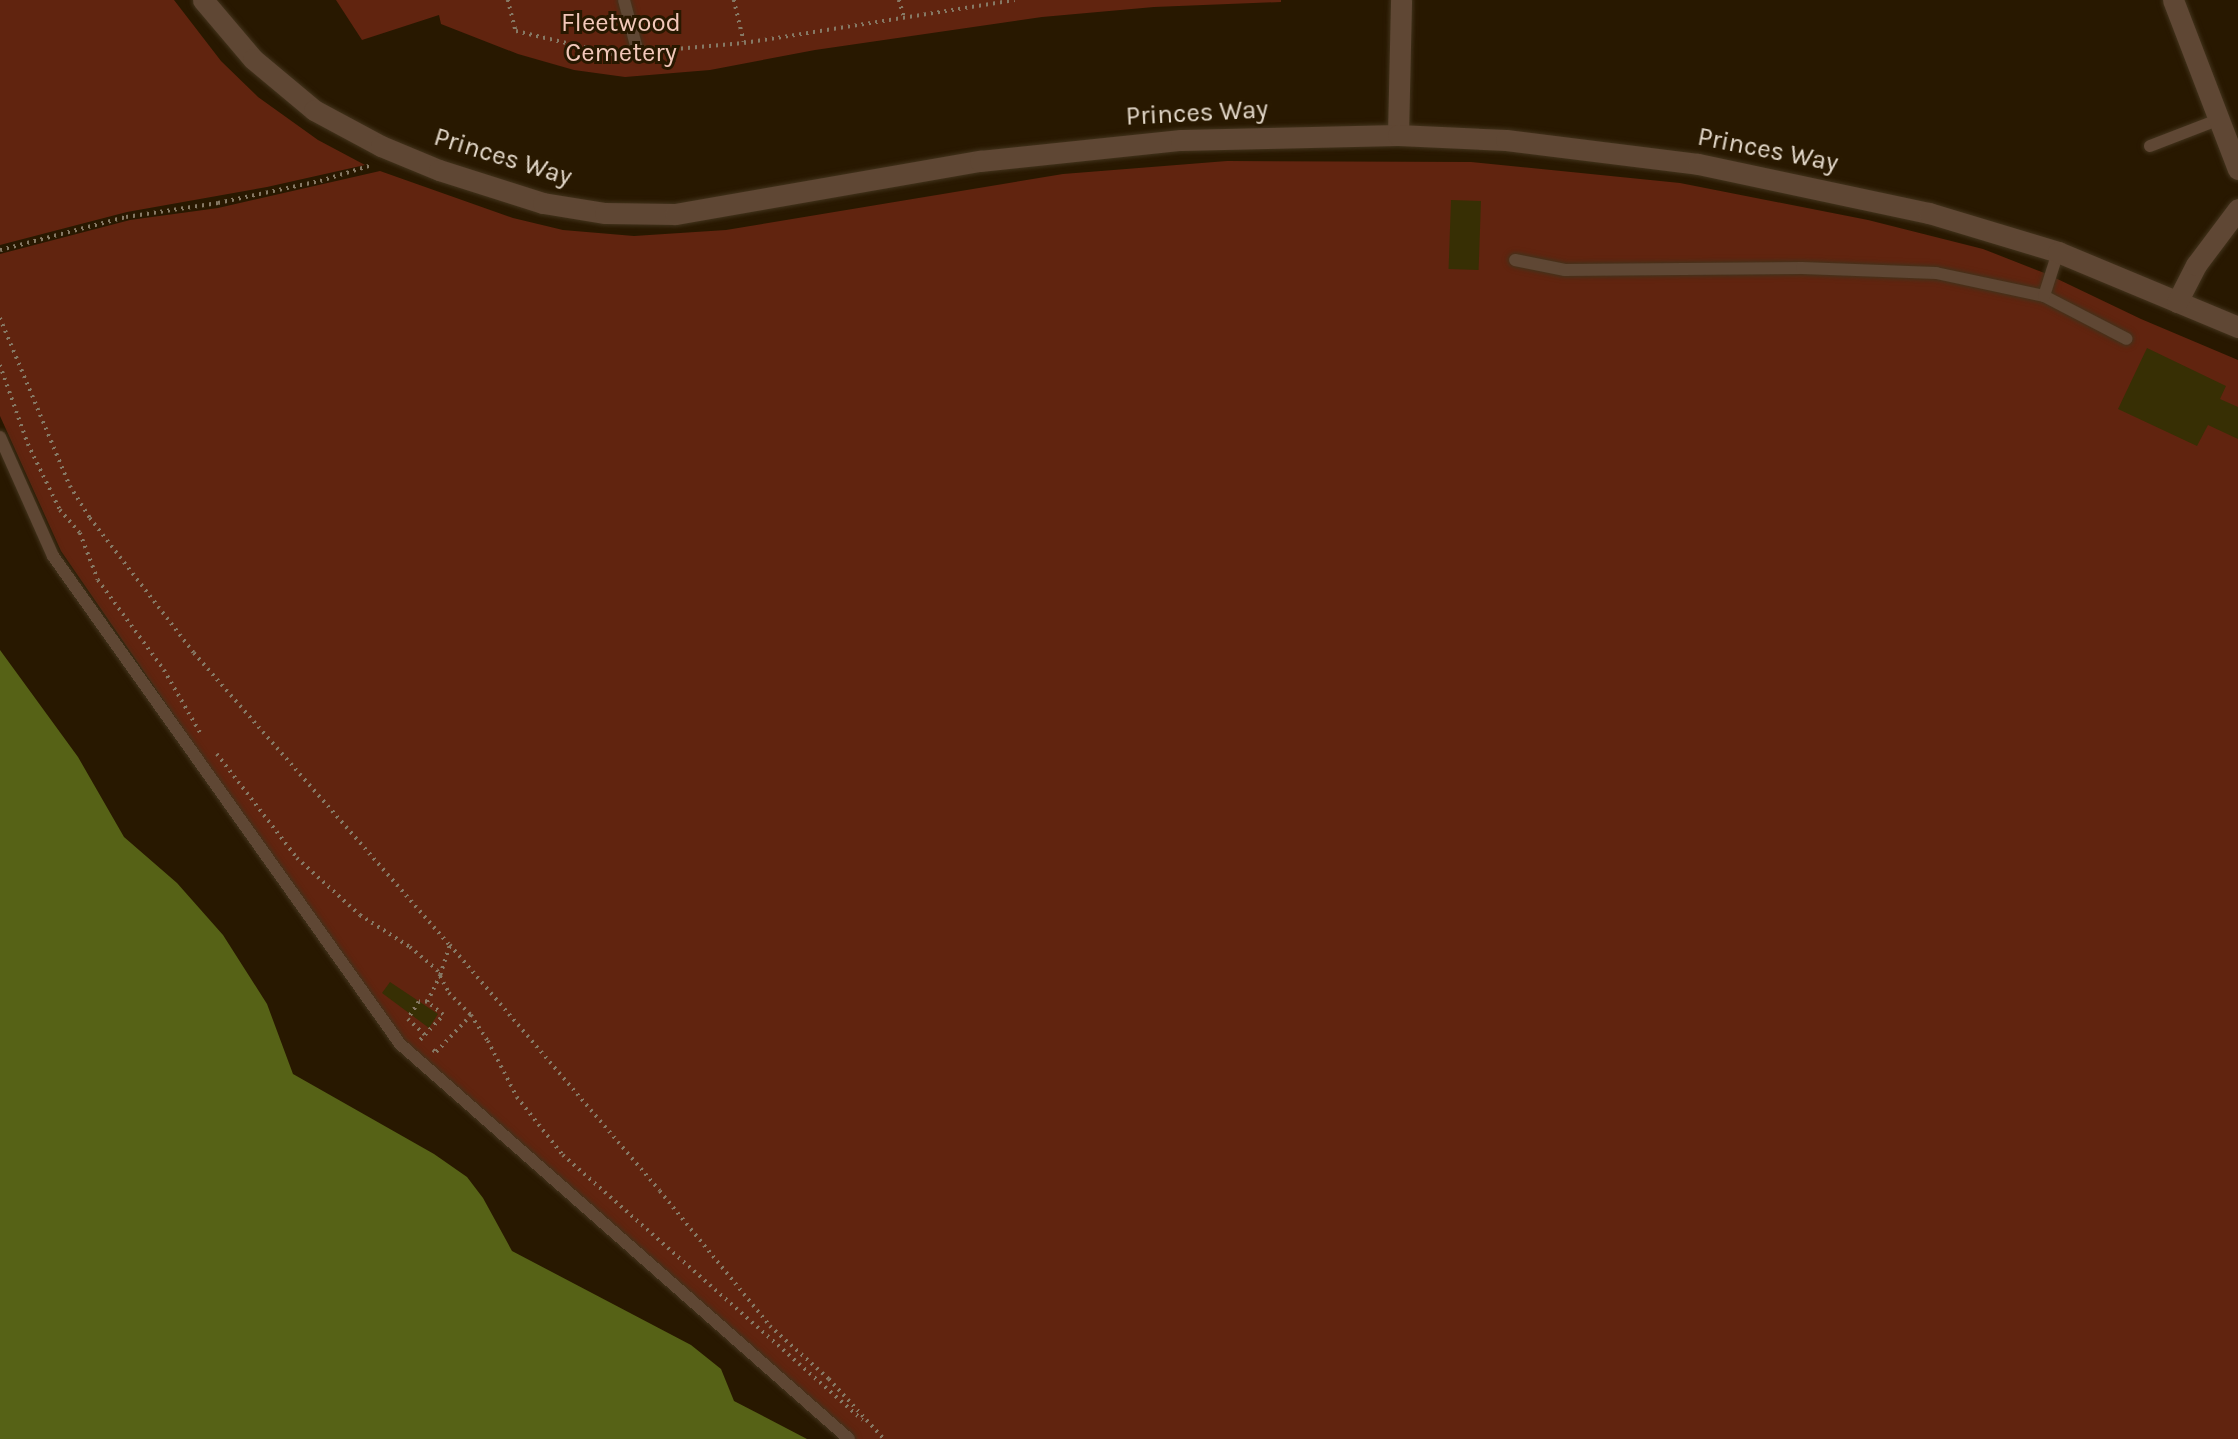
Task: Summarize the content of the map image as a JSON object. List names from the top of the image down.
{
  "streets": {
    "street": ["Princes Way"]
  },
  "parks": ["Fleetwood Cemetery"]
}
